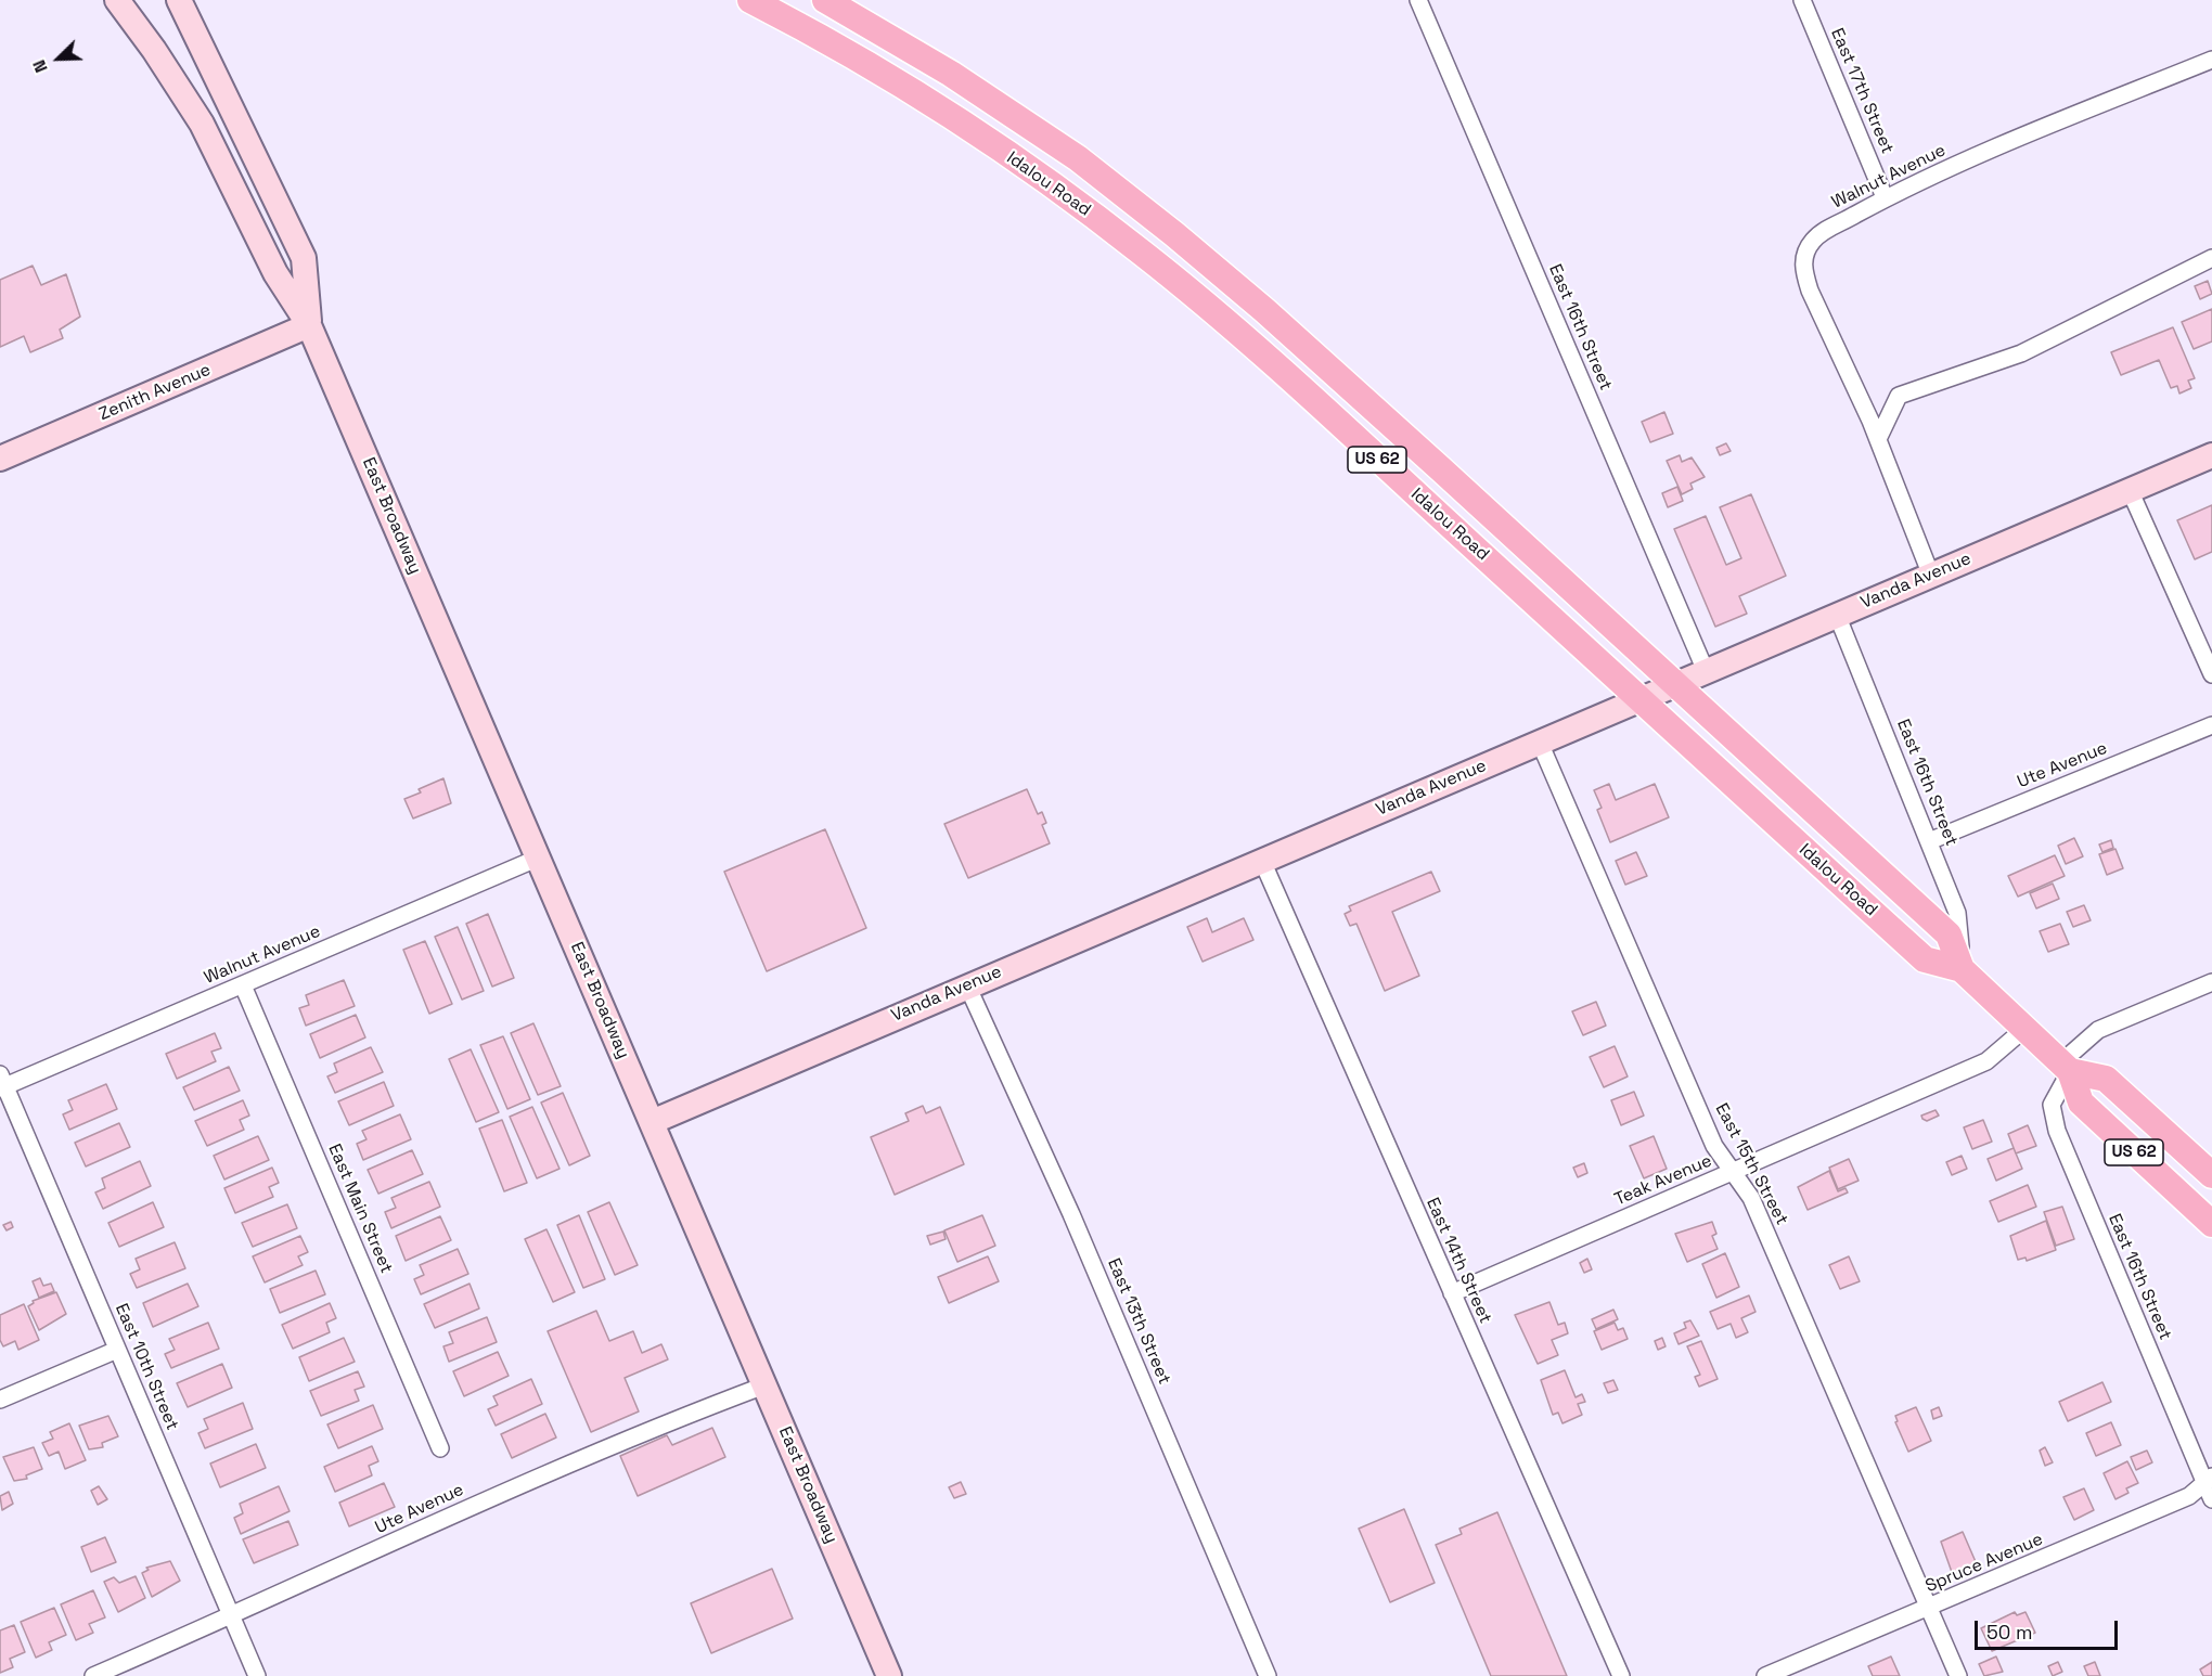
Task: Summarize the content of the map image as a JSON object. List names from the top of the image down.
{
  "streets": {
    "main road": [
      "Idalou Road",
      "Zenith Avenue",
      "US 62",
      "East Broadway",
      "Vanda Avenue"
    ],
    "street": [
      "East 17th Street",
      "Walnut Avenue",
      "East 16th Street",
      "Ute Avenue",
      "East 15th Street",
      "Teak Avenue",
      "East Main Street",
      "East 14th Street",
      "East 13th Street",
      "East 10th Street",
      "Spruce Avenue"
    ]
  },
  "crossings": [
    ["East 17th Street", "Walnut Avenue"],
    ["Walnut Avenue", "East Broadway"],
    ["Walnut Avenue", "Vanda Avenue"],
    ["Walnut Avenue", "East Main Street"],
    ["Walnut Avenue", "East 10th Street"],
    ["Idalou Road", "East 16th Street"],
    ["Idalou Road", "US 62"],
    ["Idalou Road", "Vanda Avenue"],
    ["Idalou Road", "Teak Avenue"],
    ["East 16th Street", "US 62"],
    ["East 16th Street", "Vanda Avenue"],
    ["East 16th Street", "Ute Avenue"],
    ["East 16th Street", "Spruce Avenue"],
    ["Zenith Avenue", "East Broadway"],
    ["East Broadway", "Vanda Avenue"],
    ["East Broadway", "Ute Avenue"],
    ["Vanda Avenue", "East 15th Street"],
    ["Vanda Avenue", "East 14th Street"],
    ["Vanda Avenue", "East 13th Street"],
    ["Ute Avenue", "East 10th Street"],
    ["East 15th Street", "Teak Avenue"],
    ["East 15th Street", "Spruce Avenue"],
    ["Teak Avenue", "East 14th Street"]
  ],
  "scale_bar": "50 m",
  "north": "bottom left"
}
